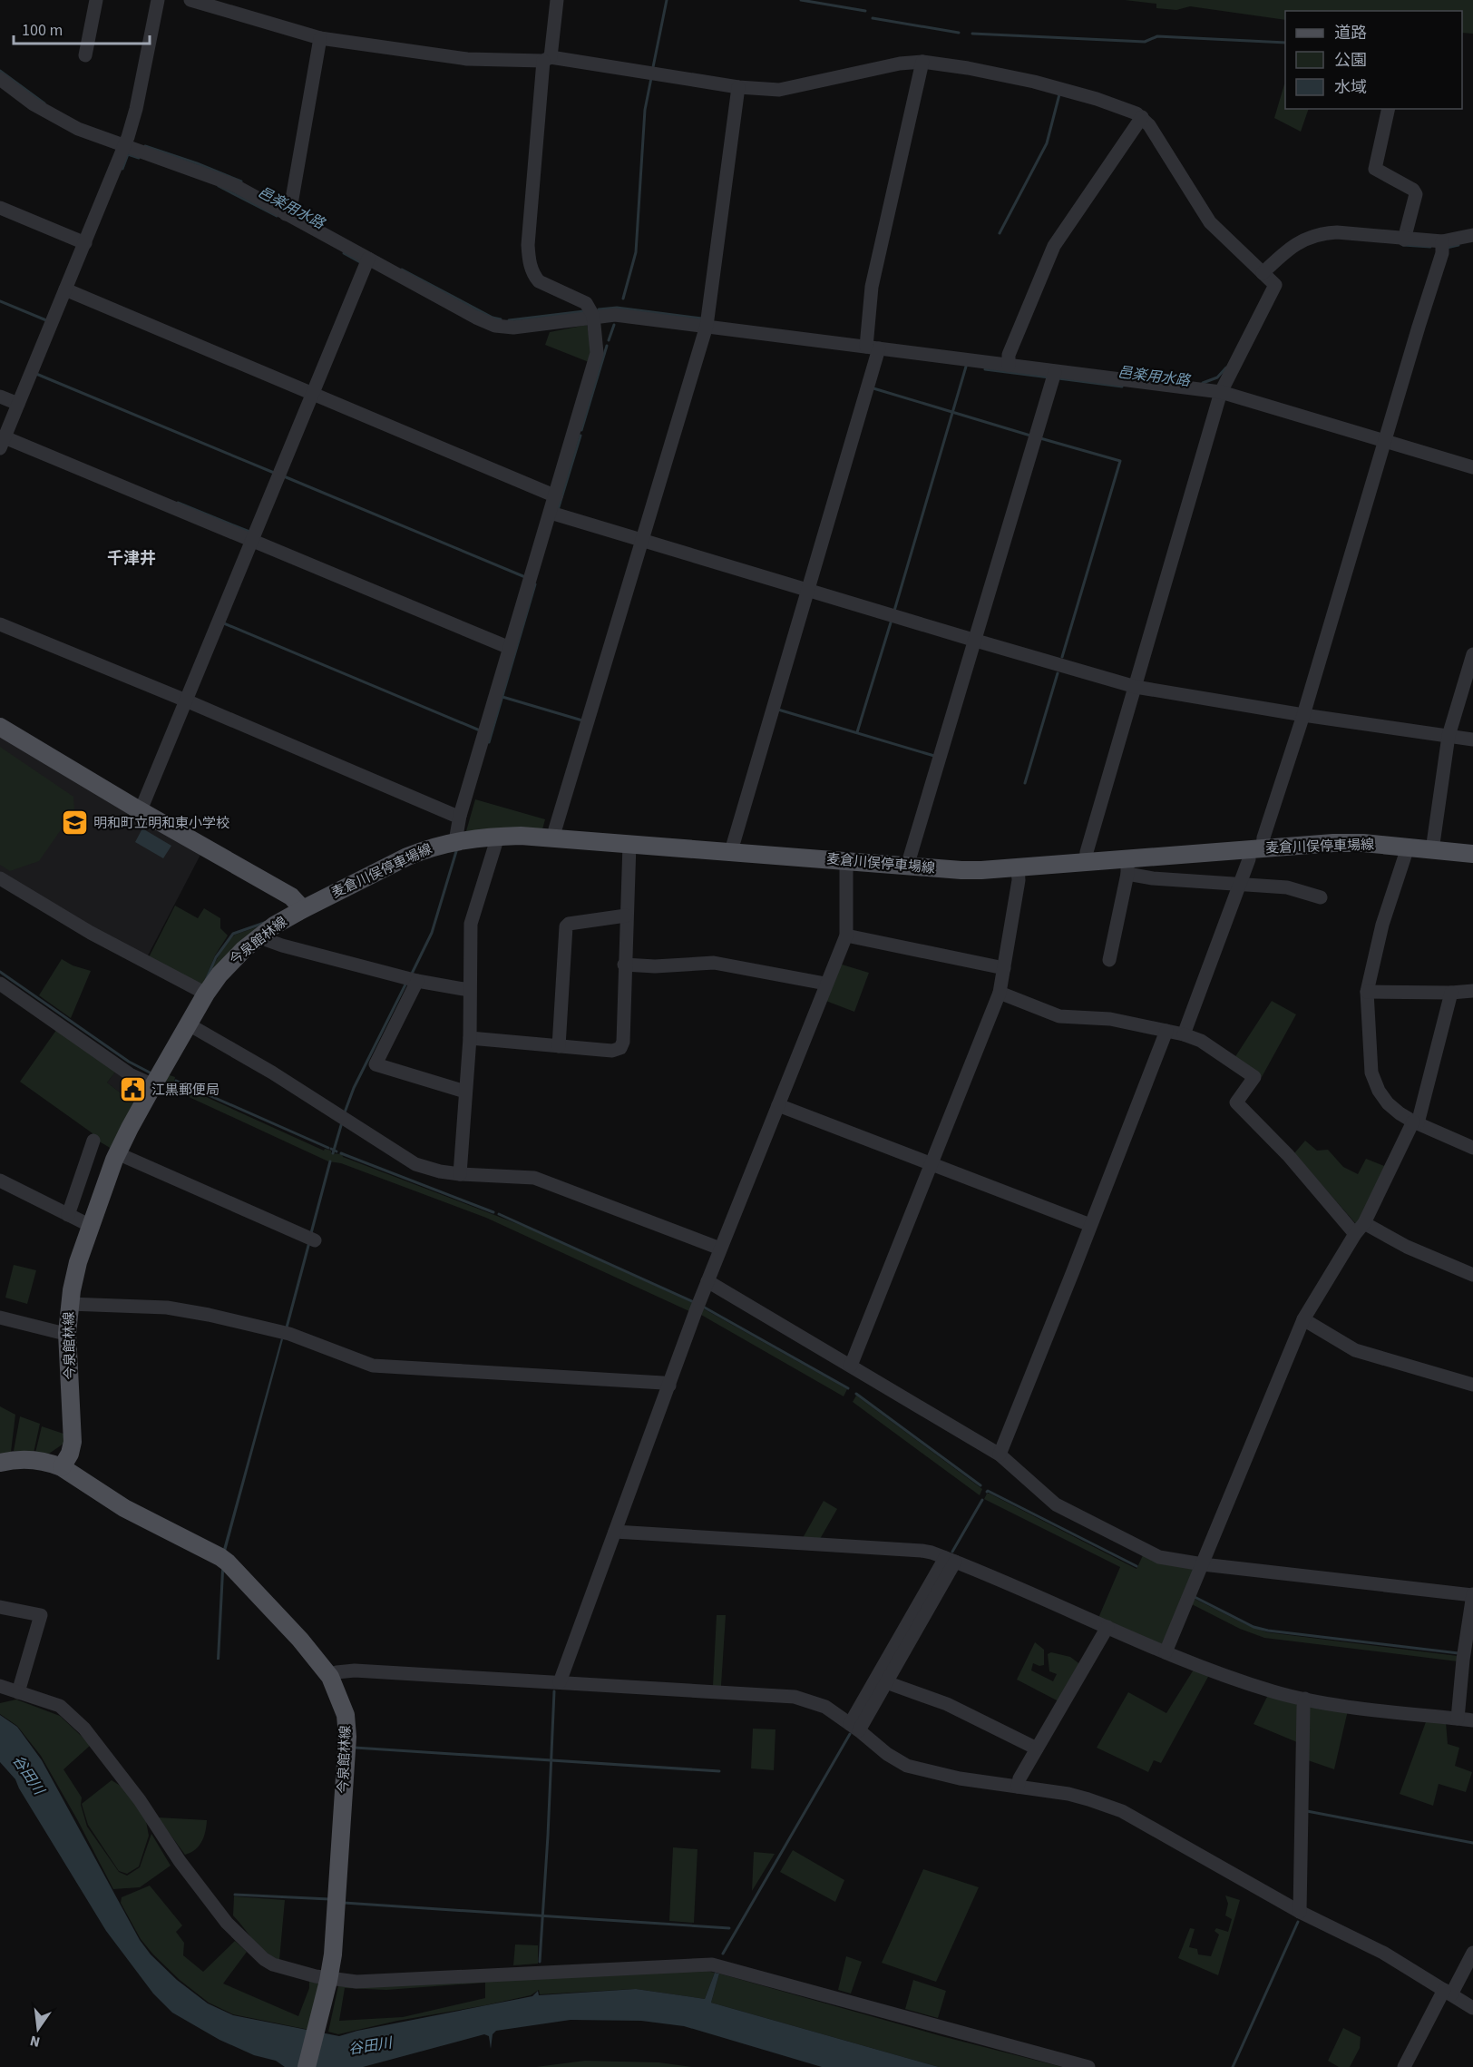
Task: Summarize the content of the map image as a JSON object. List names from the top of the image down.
{
  "streets": {
    "main road": ["麦倉川俣停車場線", "今泉館林線"]
  },
  "crossings": [
    ["麦倉川俣停車場線", "今泉館林線"]
  ],
  "districts": ["千津井"],
  "water": ["邑楽用水路", "谷田川"],
  "places": {
    "school or university": ["明和町立明和東小学校"],
    "public building": ["江黒郵便局"]
  },
  "legend": ["道路", "公園", "水域"],
  "scale_bar": "100 m",
  "north": "bottom"
}
